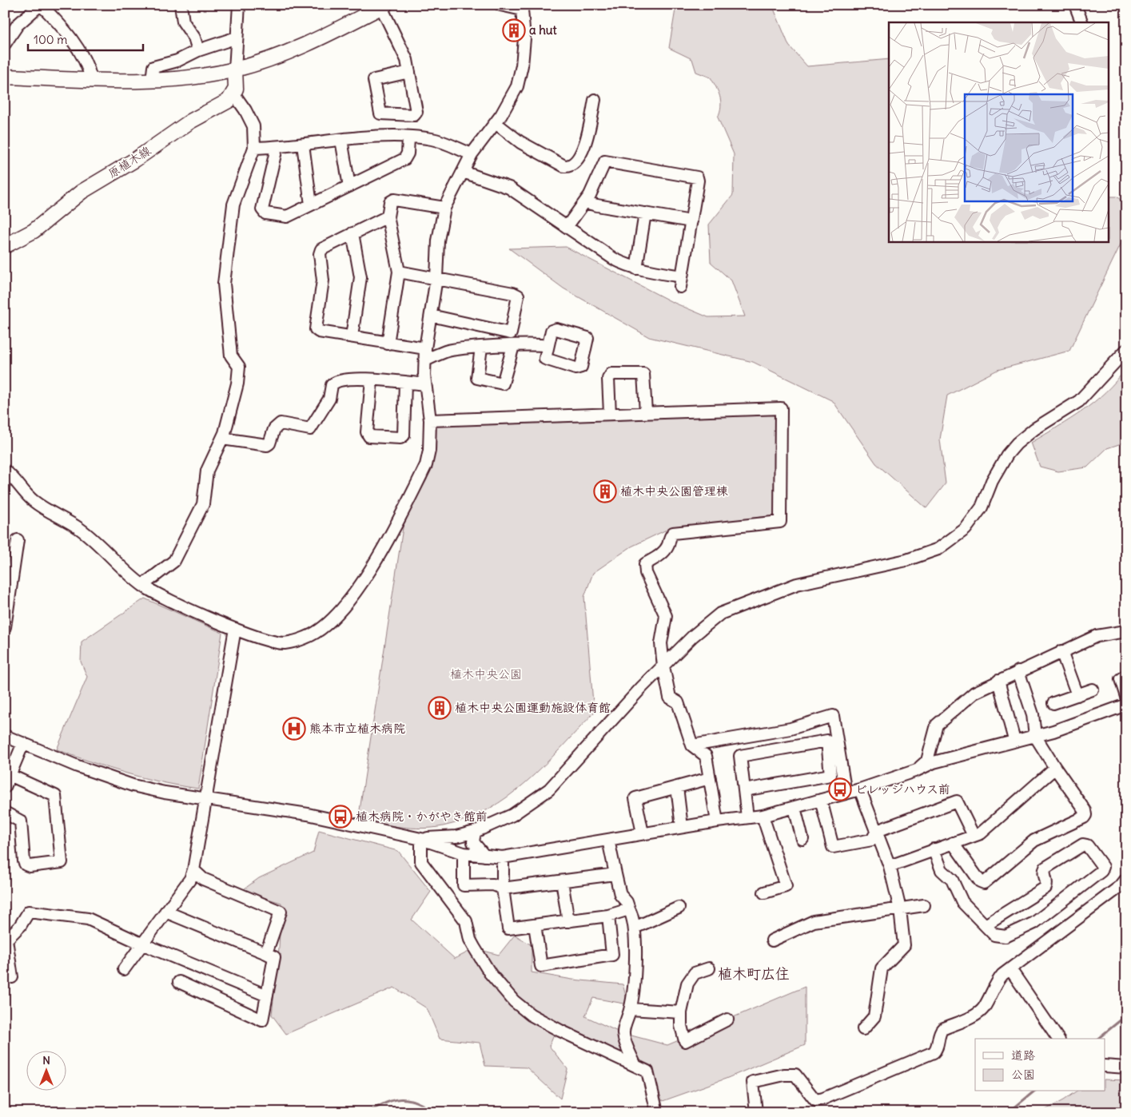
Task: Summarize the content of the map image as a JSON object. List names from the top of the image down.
{
  "streets": {
    "main road": ["原植木線"]
  },
  "districts": ["植木町広住"],
  "parks": ["植木中央公園"],
  "places": {
    "building": ["a hut", "植木中央公園管理棟", "植木中央公園運動施設体育館"],
    "hospital": ["熊本市立植木病院"],
    "bus stop": ["ビレッジハウス前", "植木病院・かがやき館前"]
  },
  "legend": ["道路", "公園"],
  "scale_bar": "100 m",
  "north": "top"
}
